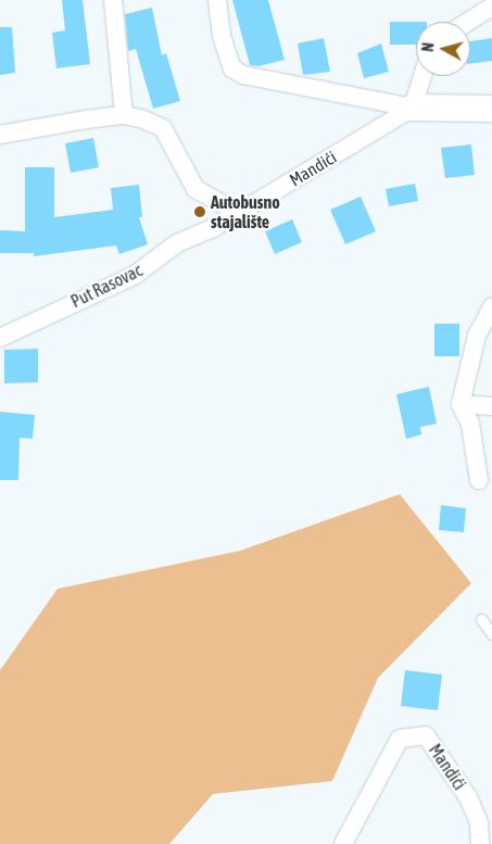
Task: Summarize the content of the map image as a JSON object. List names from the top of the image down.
{
  "streets": {
    "street": ["Mandići", "Put Rasovac"]
  },
  "crossings": [
    ["Mandići", "Put Rasovac"]
  ],
  "places": ["Autobusno stajalište"],
  "north": "left"
}
